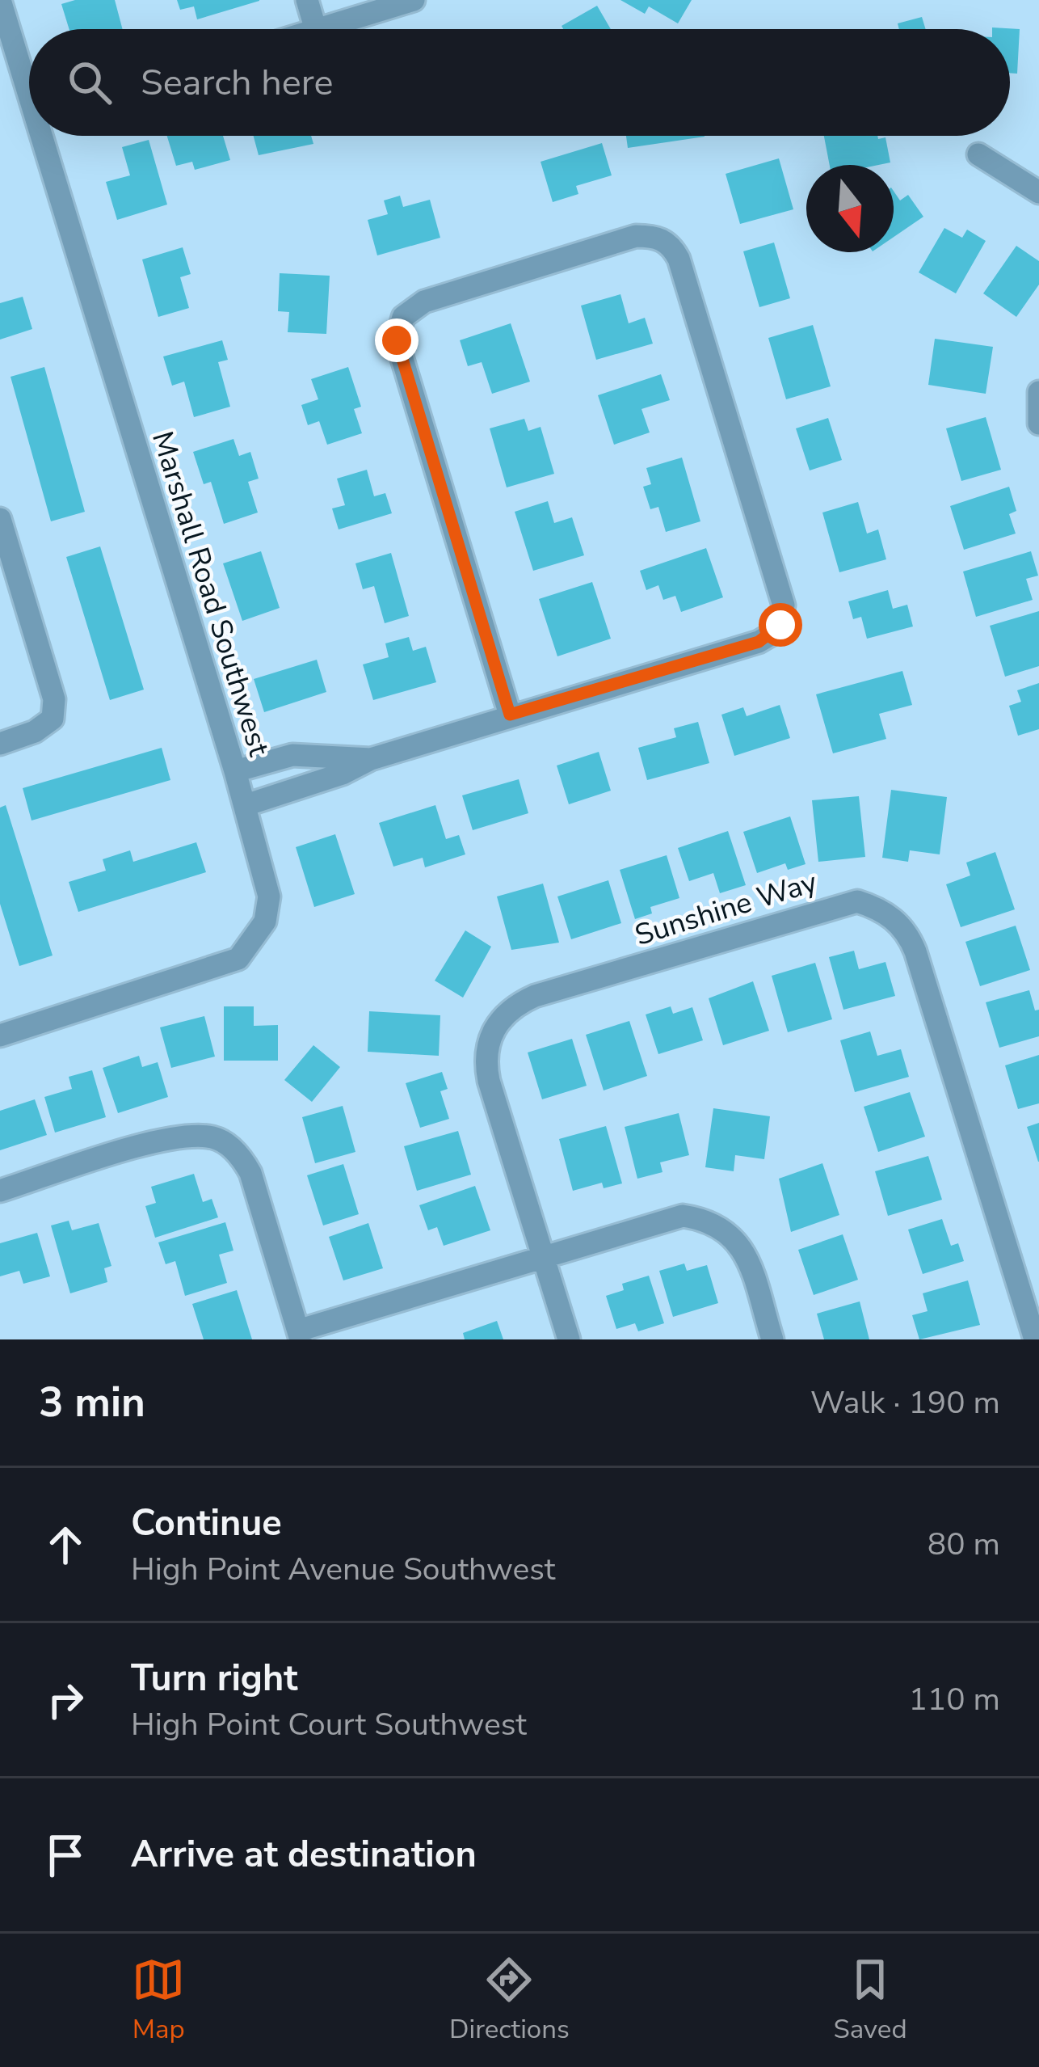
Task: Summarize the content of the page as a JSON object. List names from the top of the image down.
{
  "streets": {
    "street": ["Marshall Road Southwest", "Sunshine Way"]
  },
  "north": "bottom",
  "page": {
    "search": "Search here",
    "heading": ["3 min", "Walk · 190 m"],
    "list": [
      ["Continue", "High Point Avenue Southwest", "80 m"],
      ["Turn right", "High Point Court Southwest", "110 m"],
      "Arrive at destination"
    ],
    "nav": ["Map", "Directions", "Saved"]
  }
}
